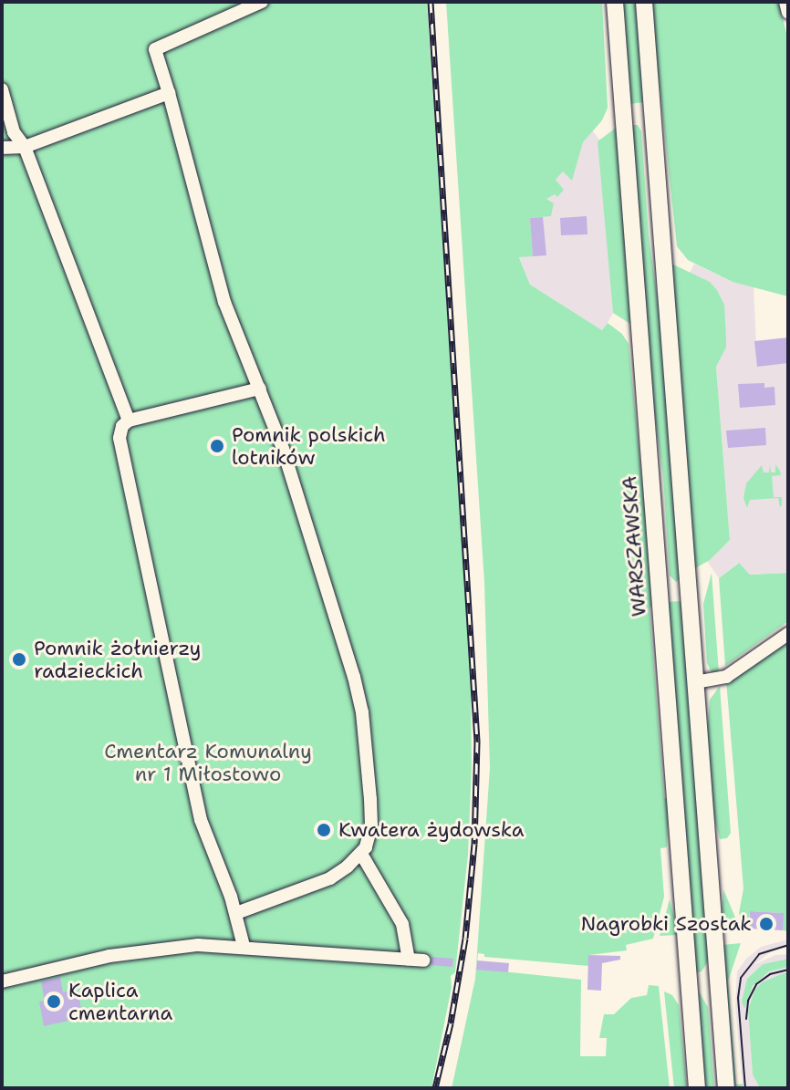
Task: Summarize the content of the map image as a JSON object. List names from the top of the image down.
{
  "streets": {
    "main road": ["WARSZAWSKA"]
  },
  "parks": ["Cmentarz Komunalny nr 1 Miłostowo"],
  "places": [
    "Pomnik polskich lotników",
    "Pomnik żołnierzy radzieckich",
    "Kwatera żydowska",
    "Nagrobki Szostak",
    "Kaplica cmentarna"
  ]
}
